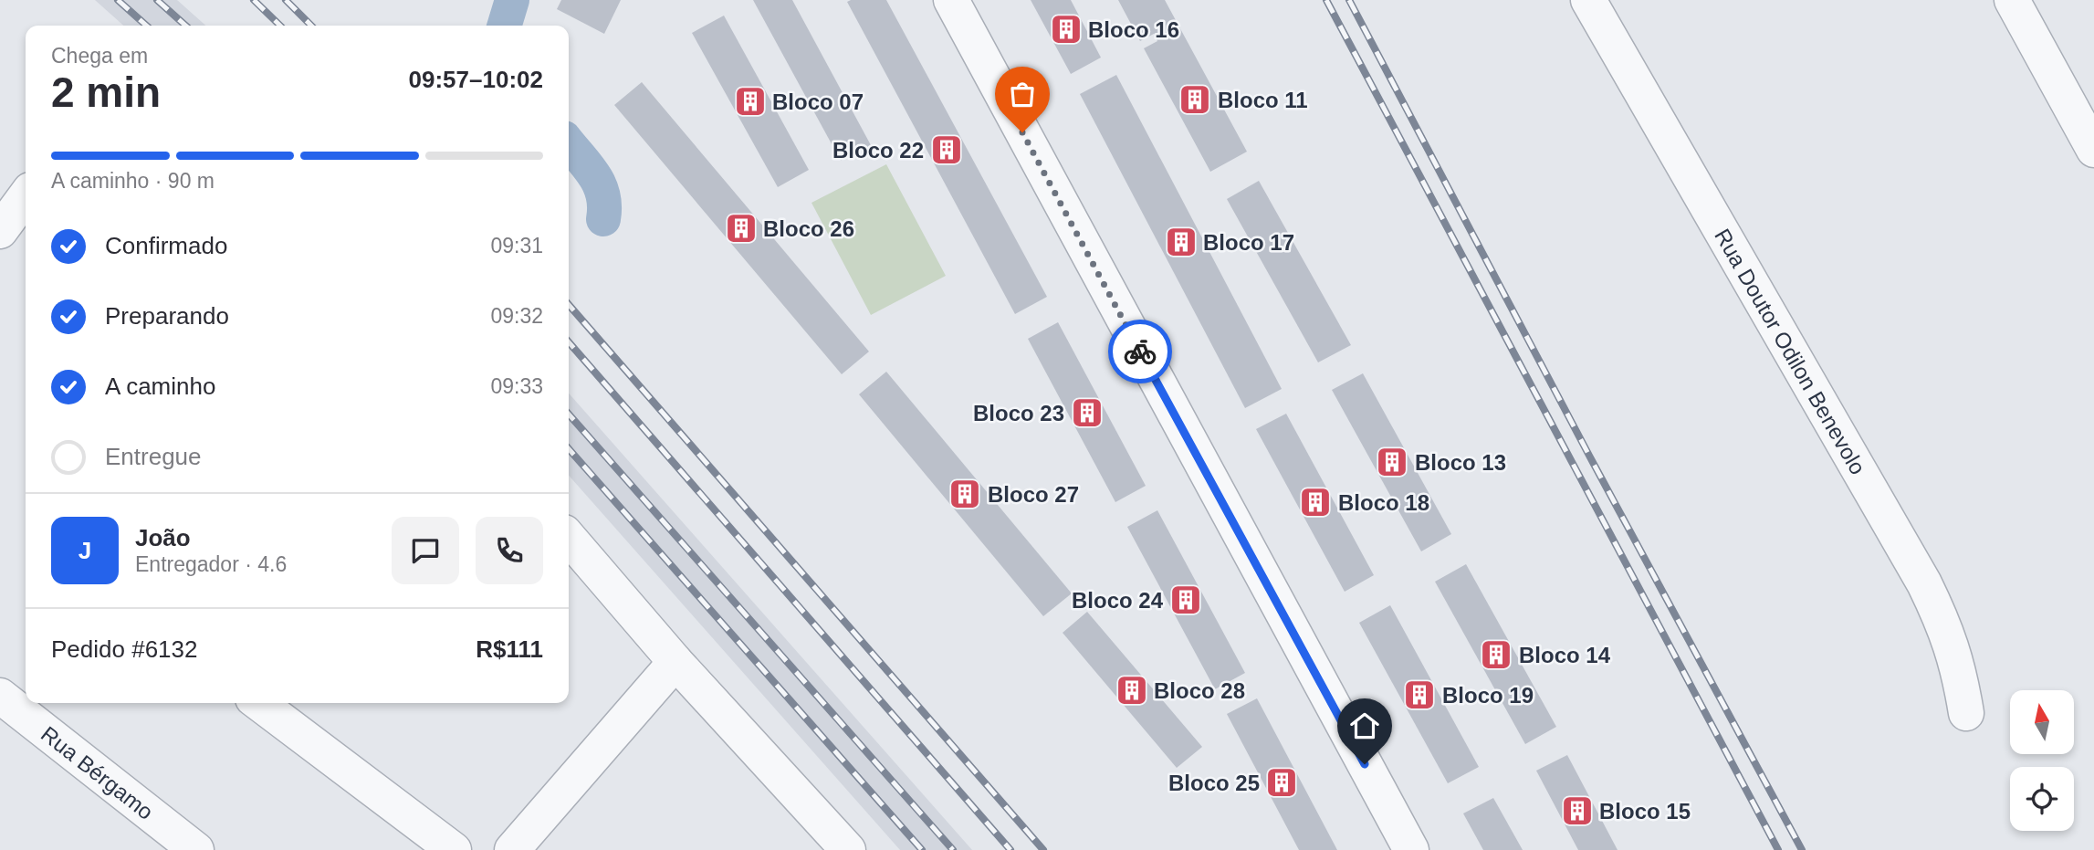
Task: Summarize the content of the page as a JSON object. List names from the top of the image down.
{
  "streets": {
    "street": ["Rua Doutor Odilon Benevolo", "Rua Bérgamo"]
  },
  "places": {
    "building": [
      "Bloco 16",
      "Bloco 11",
      "Bloco 07",
      "Bloco 22",
      "Bloco 26",
      "Bloco 17",
      "Bloco 23",
      "Bloco 13",
      "Bloco 27",
      "Bloco 18",
      "Bloco 24",
      "Bloco 14",
      "Bloco 28",
      "Bloco 19",
      "Bloco 25",
      "Bloco 15"
    ]
  },
  "north": "top",
  "page": {
    "heading": ["2 min", "Chega em", "09:57–10:02"],
    "panel": [
      "João",
      "Entregador · 4.6",
      "Pedido #6132",
      "R$111"
    ],
    "bar": "A caminho · 90 m",
    "list": [
      ["Confirmado", "09:31"],
      ["Preparando", "09:32"],
      ["A caminho", "09:33"],
      "Entregue"
    ],
    "round": "J"
  }
}
